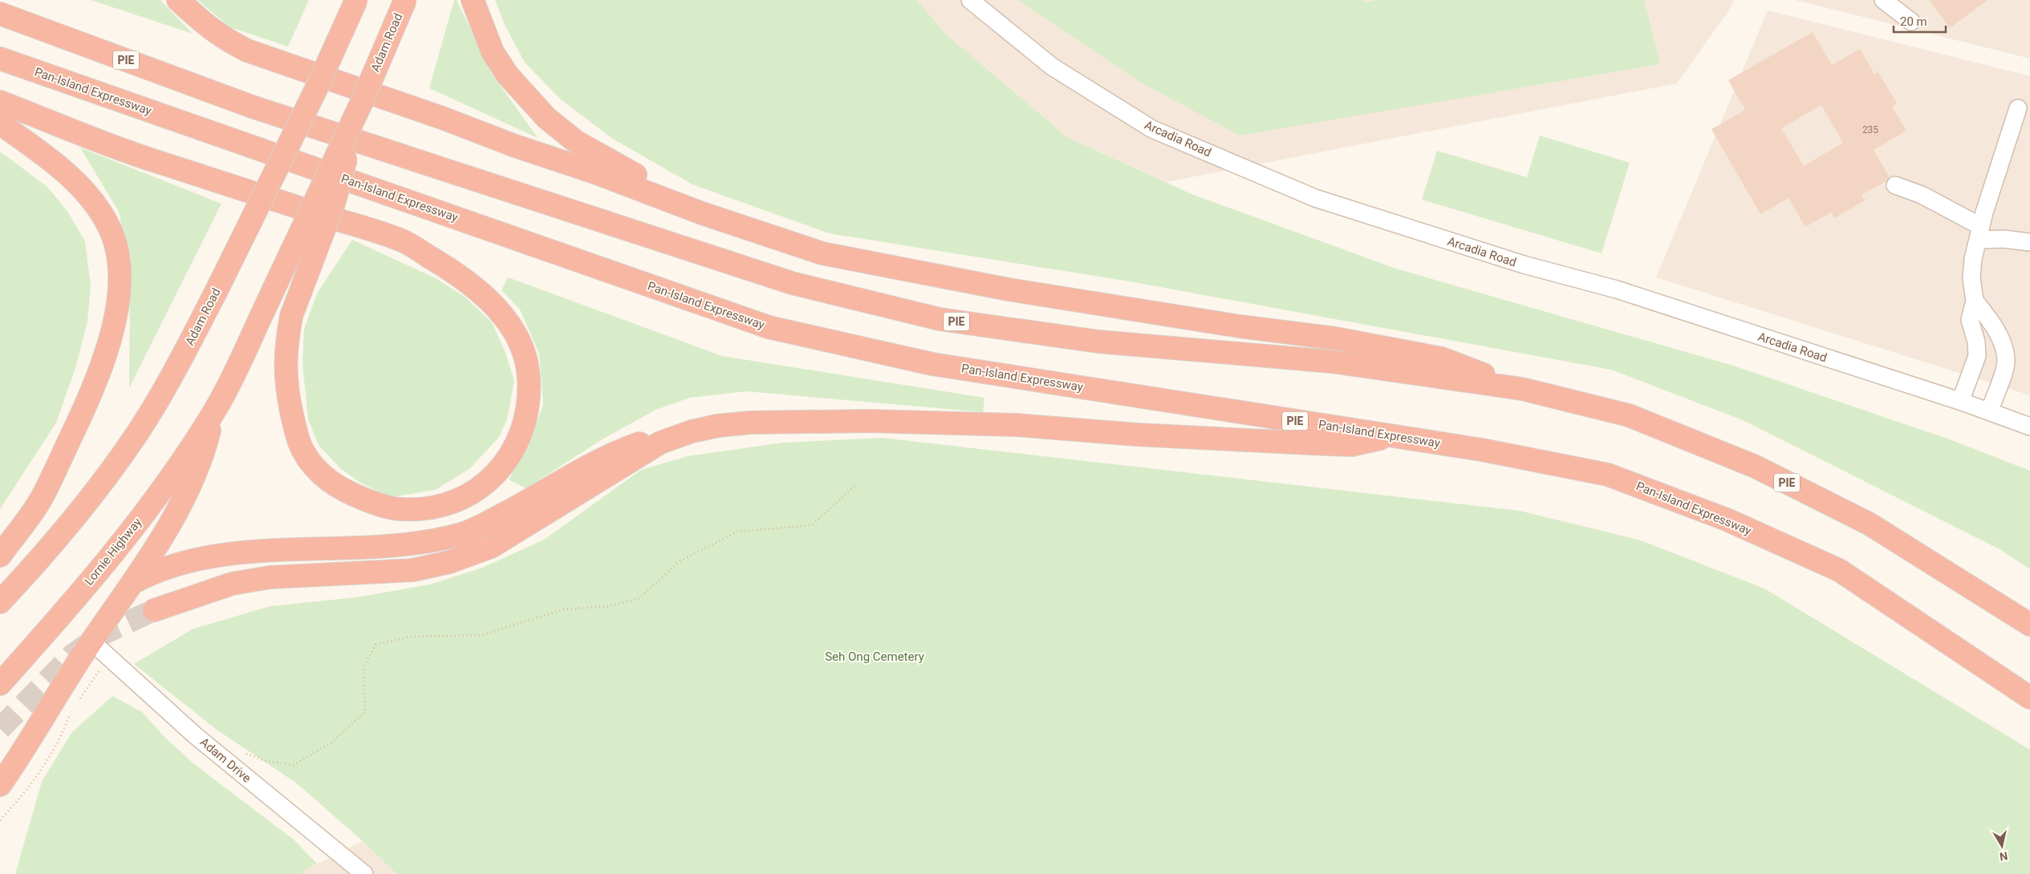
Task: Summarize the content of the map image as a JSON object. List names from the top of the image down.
{
  "streets": {
    "highway": [
      "Adam Road",
      "PIE",
      "Pan-Island Expressway",
      "Lornie Highway"
    ],
    "street": ["Arcadia Road", "Adam Drive"]
  },
  "crossings": [
    ["Adam Road", "Lornie Highway"]
  ],
  "parks": ["Seh Ong Cemetery"],
  "house_numbers": ["235"],
  "scale_bar": "20 m",
  "north": "bottom"
}
